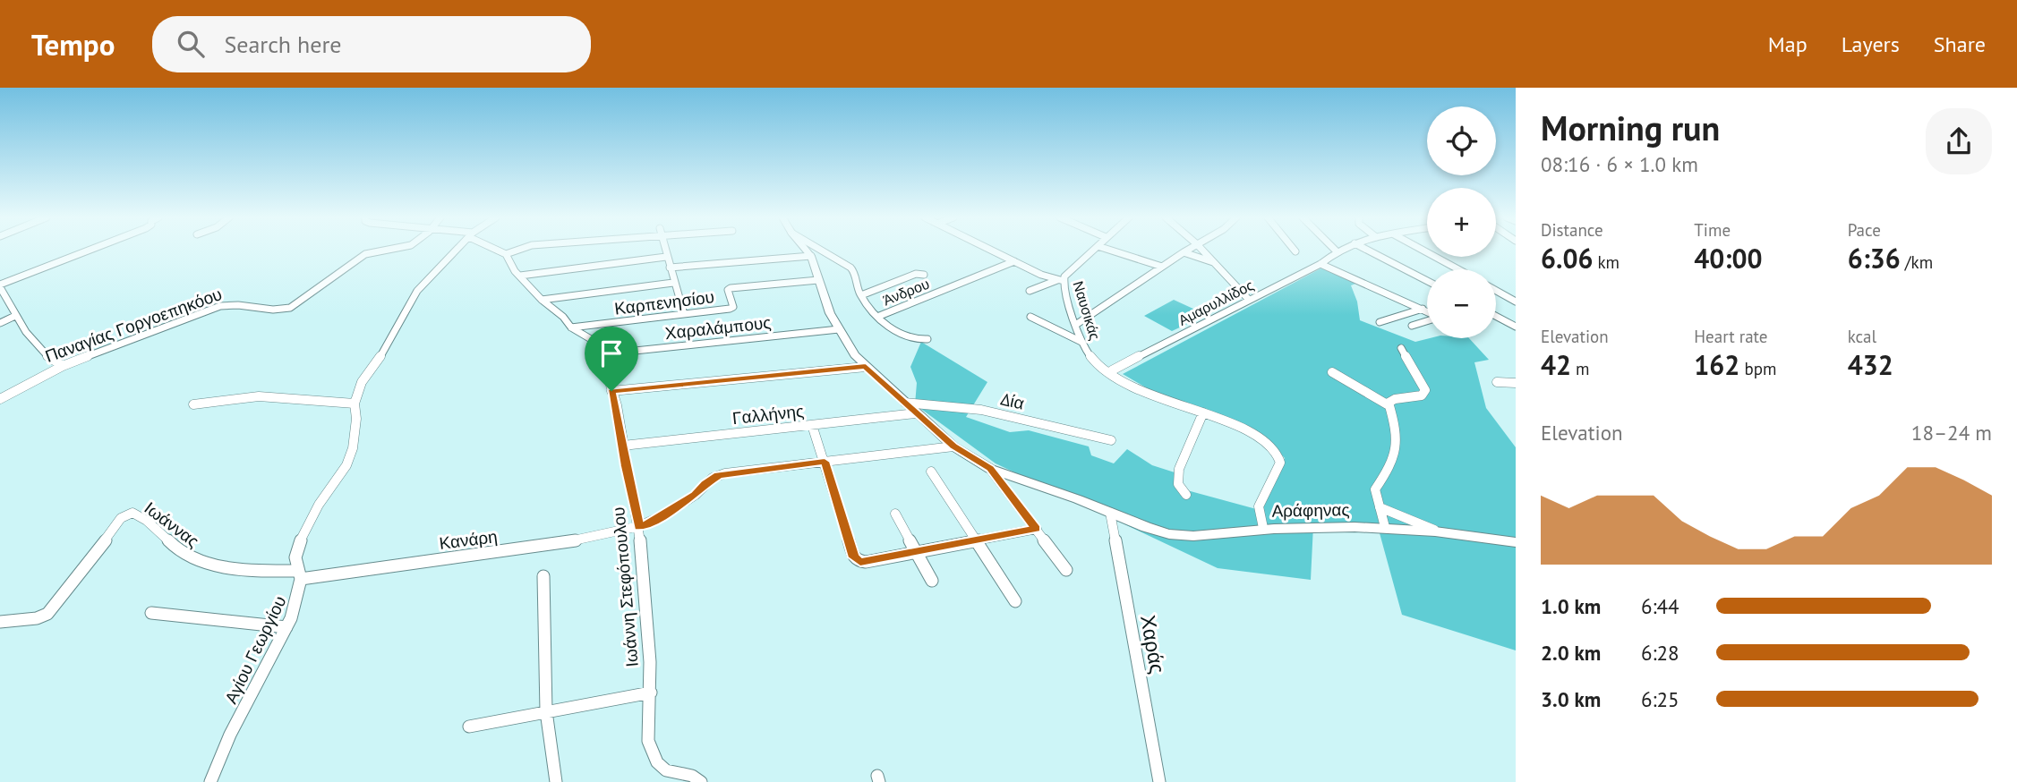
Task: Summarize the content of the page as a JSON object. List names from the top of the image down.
{
  "streets": {
    "main road": ["Αράφηνας"],
    "street": [
      "Άνδρου",
      "Καρπενησίου",
      "Αμαρυλλίδος",
      "Ναυσικάς",
      "Παναγίας Γοργοεπηκόου",
      "Χαραλάμπους",
      "Δία",
      "Γαλλήνης",
      "Ιωάννας",
      "Κανάρη",
      "Ιωάννη Στεφόπουλου",
      "Χαράς",
      "Αγίου Γεωργίου"
    ]
  },
  "crossings": [
    ["Καρπενησίου", "Αράφηνας"],
    ["Καρπενησίου", "Ιωάννη Στεφόπουλου"],
    ["Χαραλάμπους", "Αράφηνας"],
    ["Χαραλάμπους", "Ιωάννη Στεφόπουλου"],
    ["Δία", "Αράφηνας"],
    ["Γαλλήνης", "Αράφηνας"],
    ["Γαλλήνης", "Ιωάννη Στεφόπουλου"],
    ["Αράφηνας", "Κανάρη"],
    ["Αράφηνας", "Χαράς"],
    ["Ιωάννας", "Κανάρη"],
    ["Ιωάννας", "Αγίου Γεωργίου"],
    ["Κανάρη", "Ιωάννη Στεφόπουλου"],
    ["Κανάρη", "Αγίου Γεωργίου"]
  ],
  "page": {
    "header": "Tempo",
    "search": "Search here",
    "nav": ["Map", "Layers", "Share"],
    "heading": ["Morning run", "08:16 · 6 × 1.0 km"],
    "map_buttons": ["+", "−"],
    "stats": [
      ["Distance", "6.06 km"],
      ["Time", "40:00"],
      ["Pace", "6:36 /km"],
      ["Elevation", "42 m"],
      ["Heart rate", "162 bpm"],
      ["kcal", "432"]
    ],
    "chart": ["Elevation", "18–24 m"],
    "list": [
      {
        "name": "1.0 km",
        "note": "6:44"
      },
      {
        "name": "2.0 km",
        "note": "6:28"
      },
      {
        "name": "3.0 km",
        "note": "6:25"
      }
    ]
  }
}
